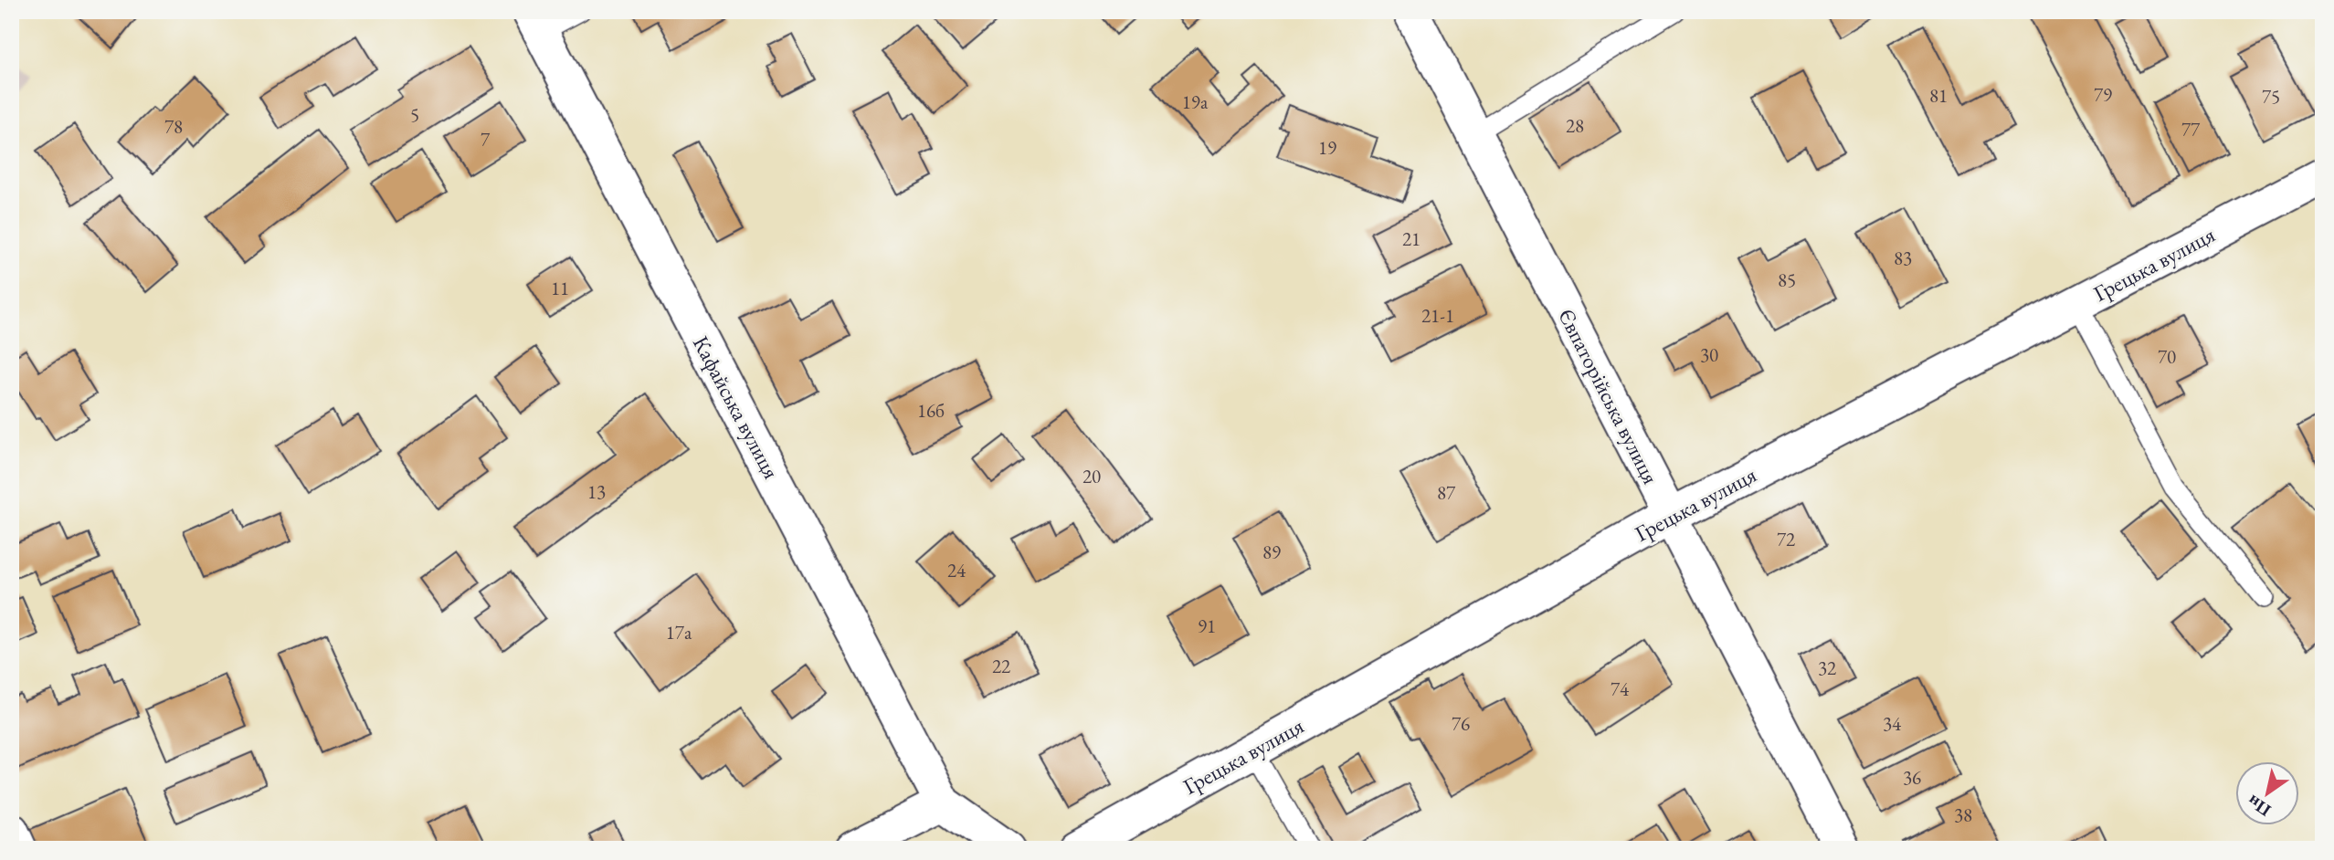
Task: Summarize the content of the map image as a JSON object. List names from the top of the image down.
{
  "streets": {
    "street": ["Грецька вулиця", "Євпаторійська вулиця", "Кафайська вулиця"]
  },
  "crossings": [
    ["Грецька вулиця", "Євпаторійська вулиця"]
  ],
  "house_numbers": [
    "79",
    "81",
    "75",
    "19а",
    "5",
    "28",
    "78",
    "77",
    "7",
    "19",
    "21",
    "83",
    "85",
    "11",
    "21-1",
    "30",
    "70",
    "16б",
    "20",
    "13",
    "87",
    "72",
    "89",
    "24",
    "91",
    "17а",
    "22",
    "32",
    "74",
    "76",
    "34",
    "36",
    "38"
  ],
  "north": "bottom left"
}
